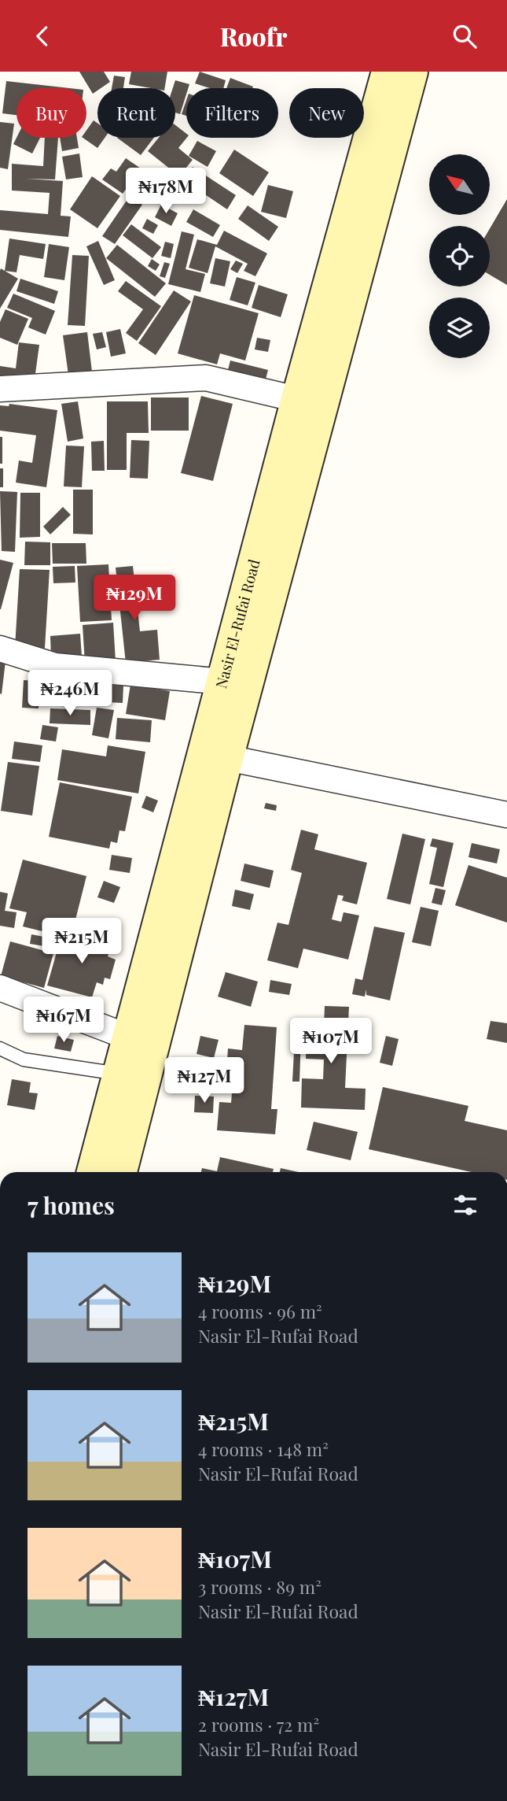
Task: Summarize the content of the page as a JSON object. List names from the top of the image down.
{
  "streets": {
    "main road": ["Nasir El-Rufai Road"]
  },
  "north": "top left",
  "page": {
    "header": "Roofr",
    "chip": [
      "Buy",
      "Rent",
      "Filters",
      "New"
    ],
    "price": [
      "₦178M",
      "₦129M",
      "₦246M",
      "₦215M",
      "₦167M",
      "₦107M",
      "₦127M"
    ],
    "heading": "7 homes",
    "list": [
      {
        "name": "₦129M",
        "note": "4 rooms · 96 m² · Nasir El-Rufai Road"
      },
      {
        "name": "₦215M",
        "note": "4 rooms · 148 m² · Nasir El-Rufai Road"
      },
      {
        "name": "₦107M",
        "note": "3 rooms · 89 m² · Nasir El-Rufai Road"
      },
      {
        "name": "₦127M",
        "note": "2 rooms · 72 m² · Nasir El-Rufai Road"
      }
    ]
  }
}
